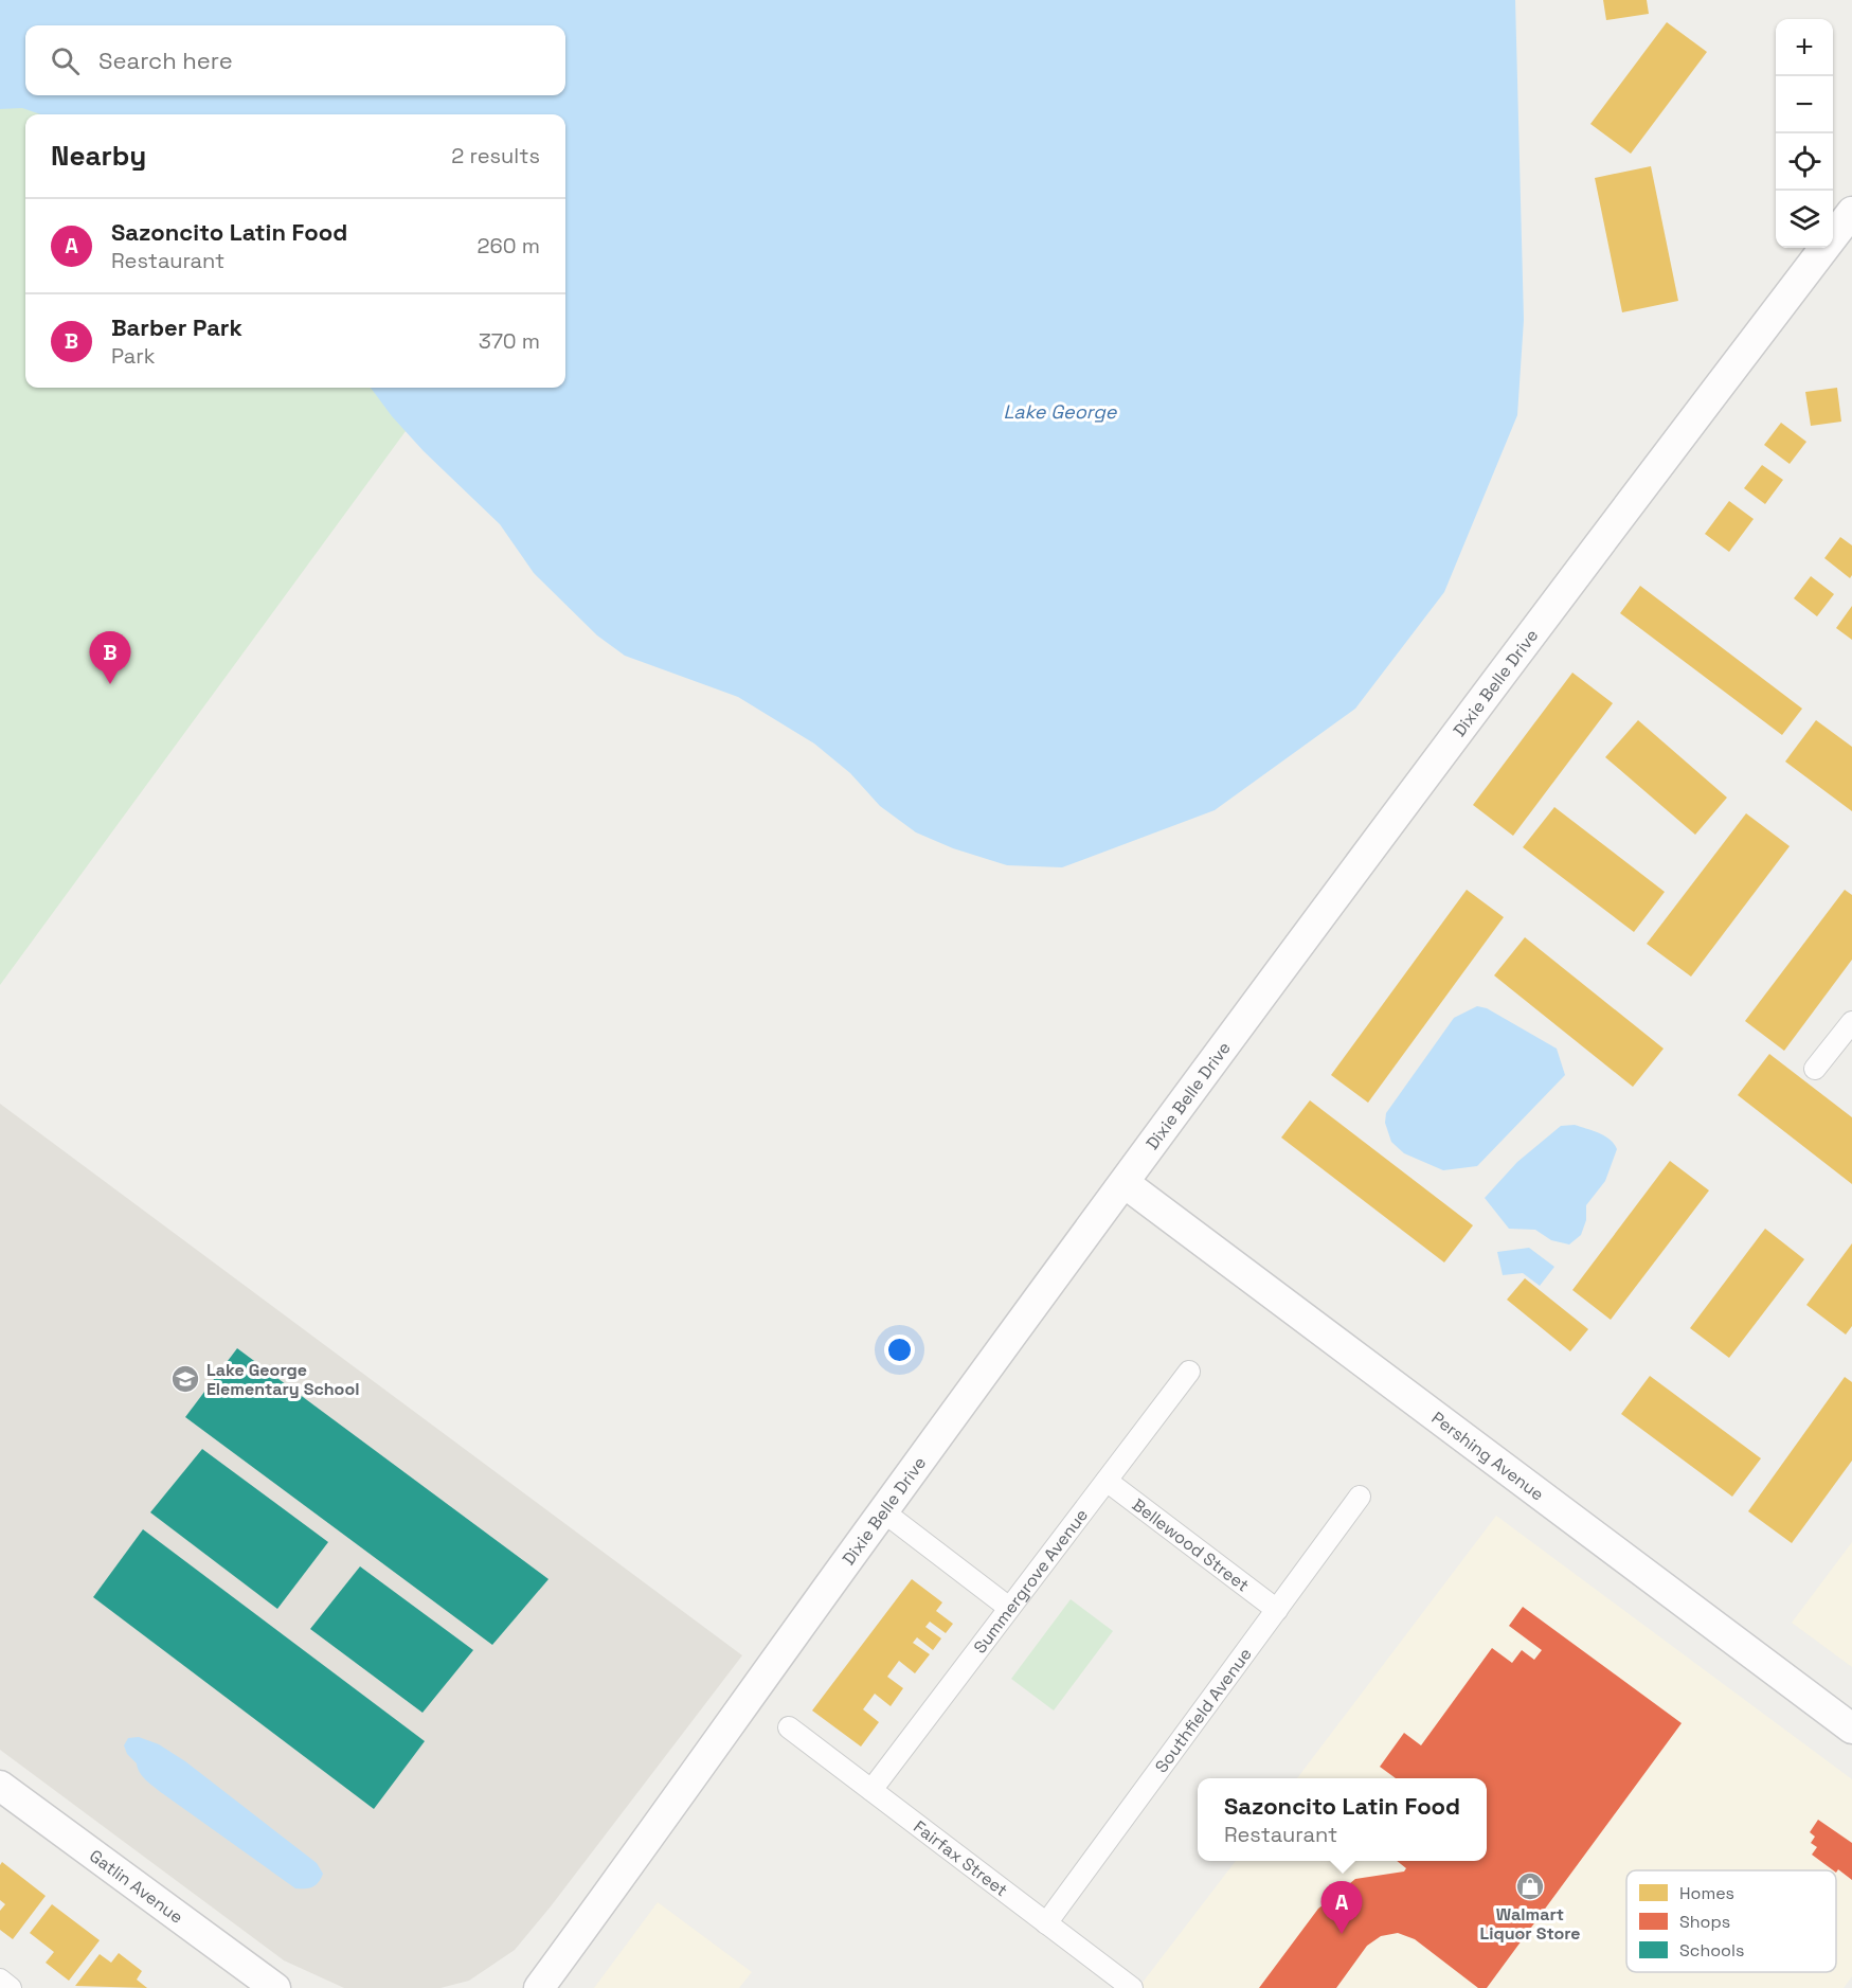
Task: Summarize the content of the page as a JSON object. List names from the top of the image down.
{
  "streets": {
    "street": [
      "Dixie Belle Drive",
      "Pershing Avenue",
      "Bellewood Street",
      "Summergrove Avenue",
      "Southfield Avenue",
      "Fairfax Street",
      "Gatlin Avenue"
    ]
  },
  "crossings": [
    ["Dixie Belle Drive", "Pershing Avenue"],
    ["Bellewood Street", "Summergrove Avenue"],
    ["Bellewood Street", "Southfield Avenue"],
    ["Summergrove Avenue", "Fairfax Street"],
    ["Southfield Avenue", "Fairfax Street"]
  ],
  "water": ["Lake George"],
  "places": {
    "school or university": ["Lake George Elementary School"],
    "shop": ["Walmart Liquor Store"]
  },
  "legend": ["Homes", "Shops", "Schools"],
  "page": {
    "map_buttons": ["+", "−"],
    "search": "Search here",
    "heading": ["Nearby", "2 results"],
    "list": [
      {
        "mark": "A",
        "name": "Sazoncito Latin Food",
        "note": "Restaurant",
        "value": "260 m"
      },
      {
        "mark": "B",
        "name": "Barber Park",
        "note": "Park",
        "value": "370 m"
      }
    ],
    "pins": ["B", "A"],
    "popup": ["Sazoncito Latin Food", "Restaurant"]
  }
}
